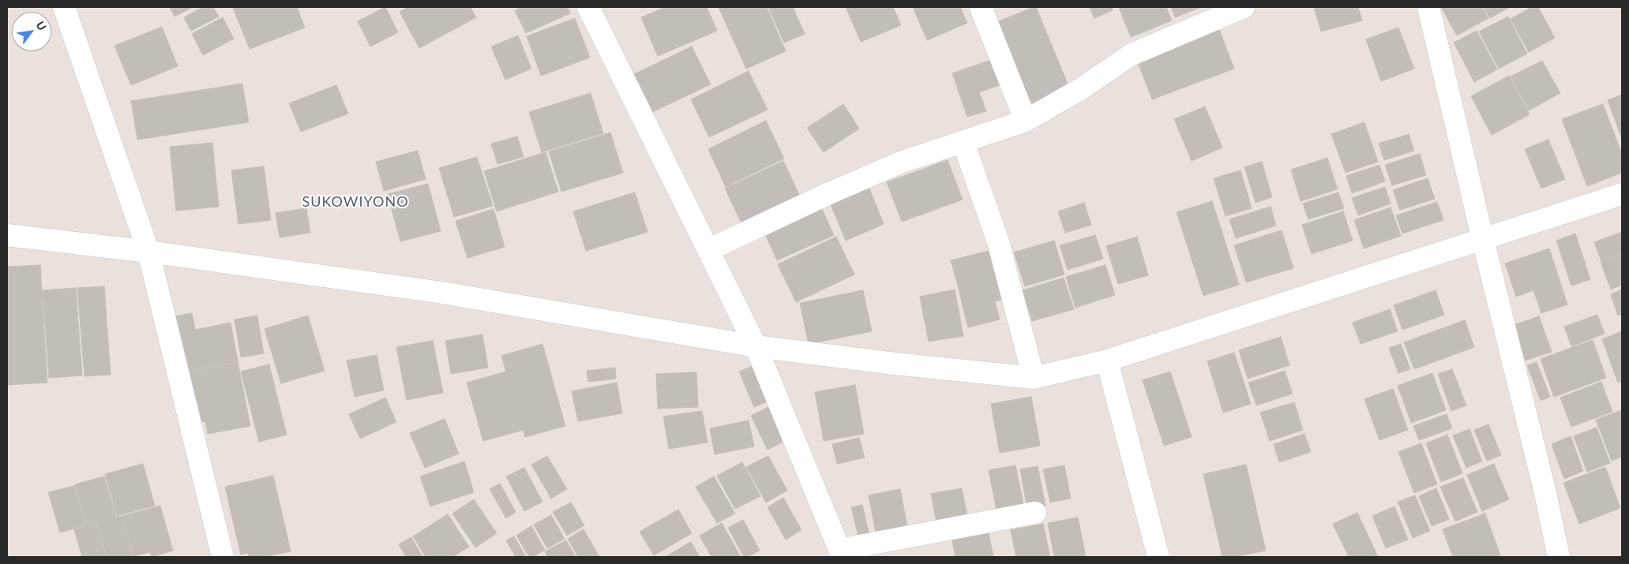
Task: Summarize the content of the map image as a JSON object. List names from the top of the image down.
{
  "districts": ["SUKOWIYONO"],
  "north": "top right"
}
